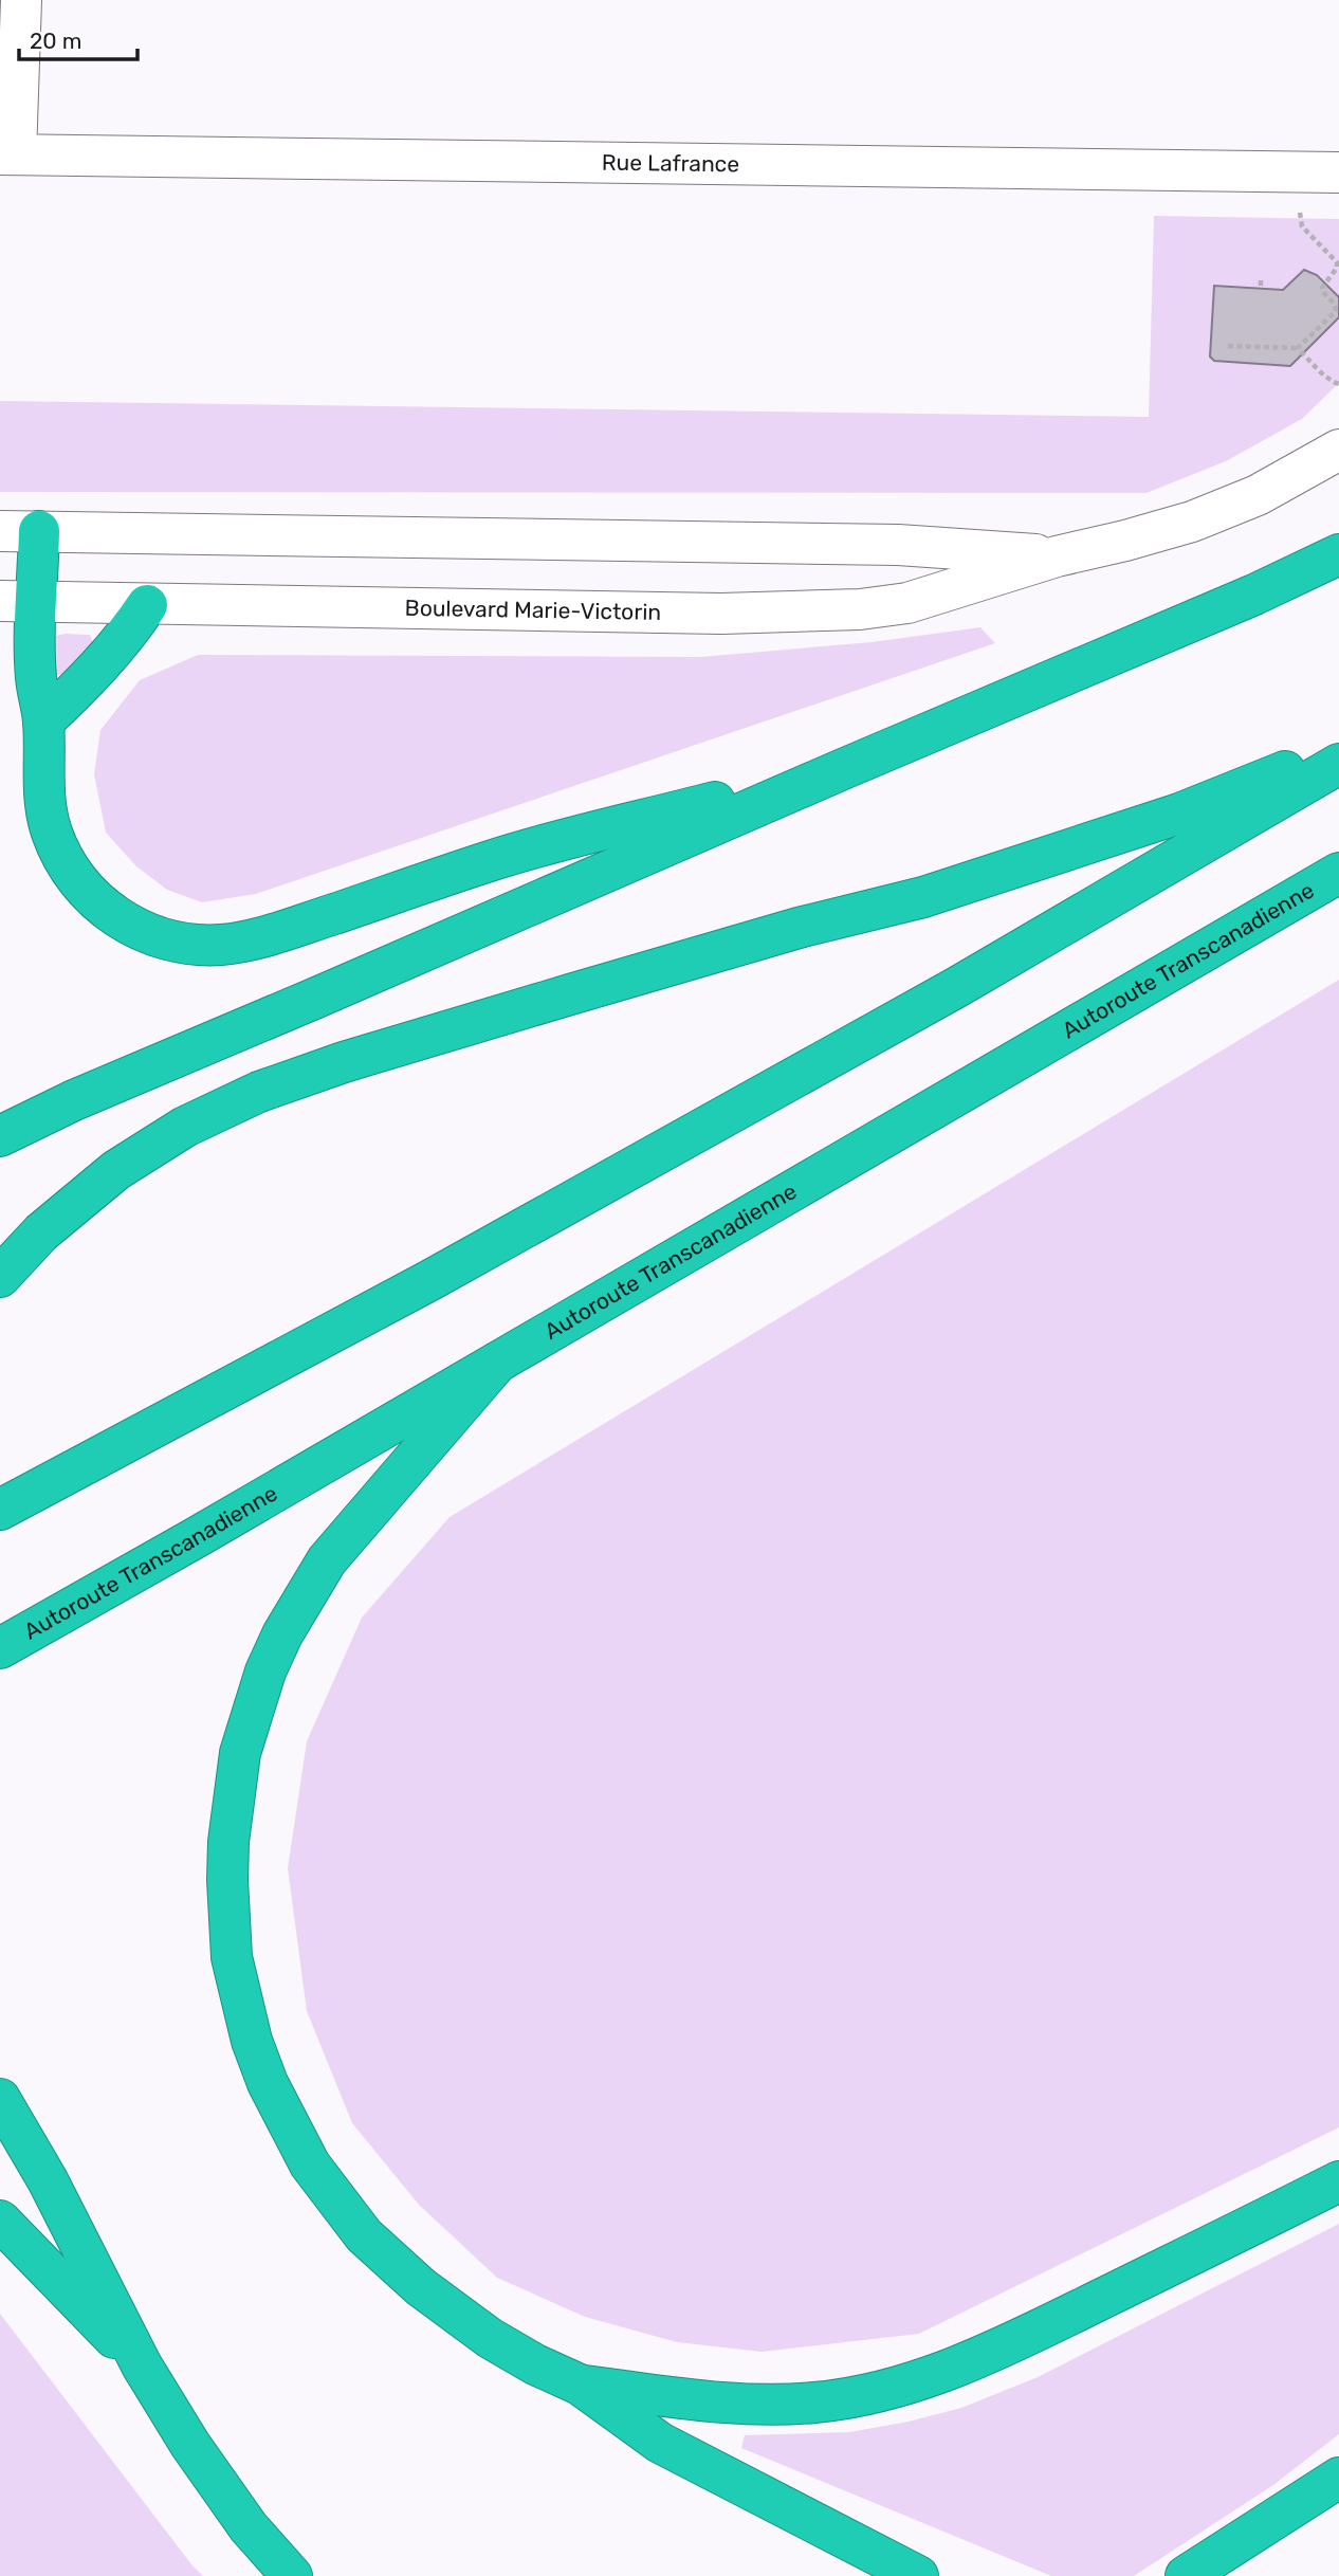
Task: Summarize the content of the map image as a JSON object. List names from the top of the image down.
{
  "streets": {
    "highway": ["Autoroute Transcanadienne"],
    "street": ["Rue Lafrance", "Boulevard Marie-Victorin"]
  },
  "scale_bar": "20 m"
}
